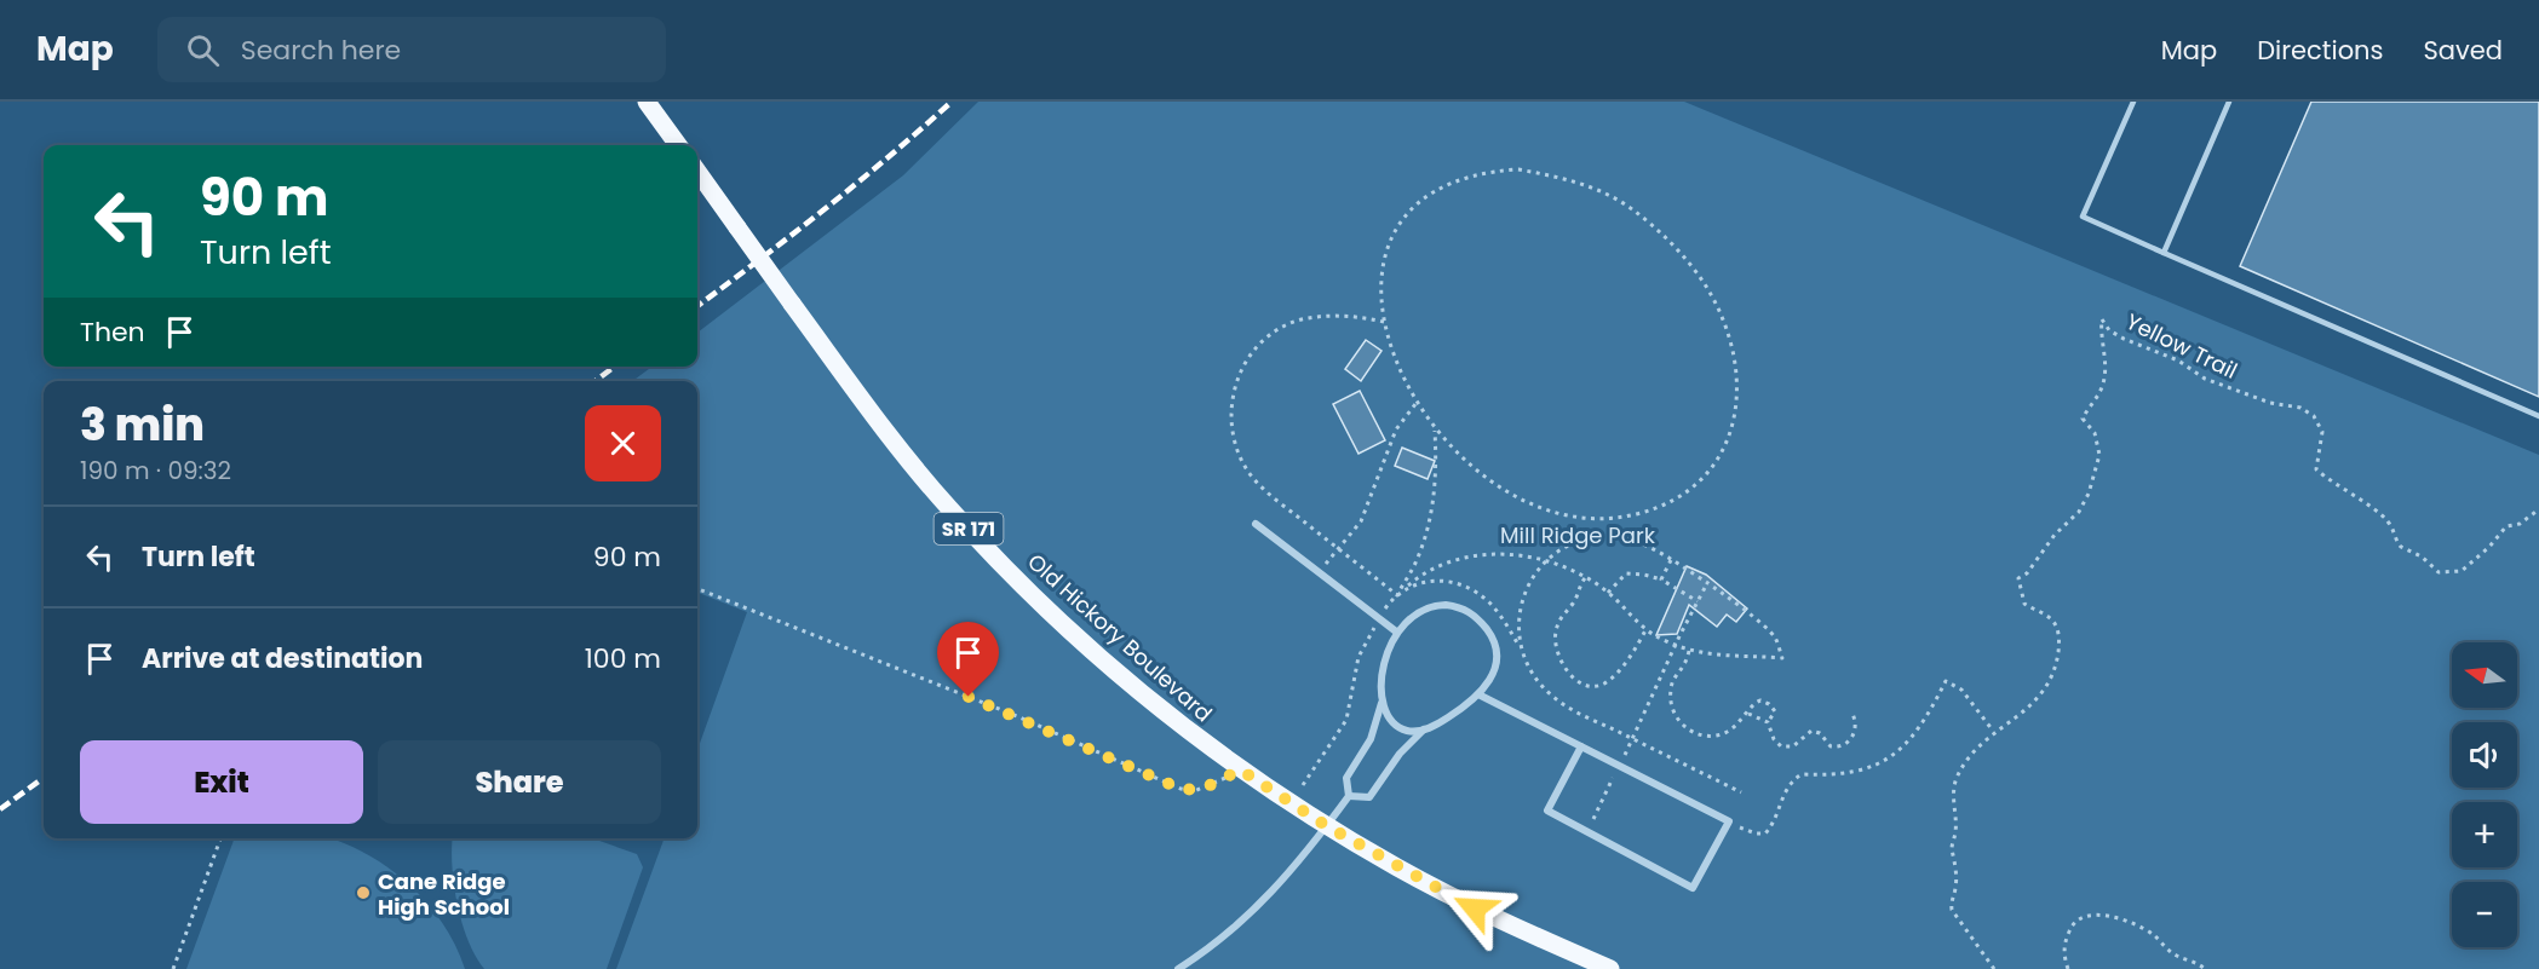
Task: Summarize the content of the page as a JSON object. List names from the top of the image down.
{
  "streets": {
    "main road": ["SR 171", "Old Hickory Boulevard"],
    "path": ["Yellow Trail"]
  },
  "parks": ["Mill Ridge Park"],
  "places": ["Cane Ridge High School"],
  "north": "left",
  "page": {
    "header": "Map",
    "search": "Search here",
    "nav": ["Map", "Directions", "Saved"],
    "turn": ["90 m", "Turn left"],
    "then": "Then",
    "heading": ["3 min", "190 m · 09:32"],
    "list": [
      {
        "name": "Turn left",
        "value": "90 m"
      },
      {
        "name": "Arrive at destination",
        "value": "100 m"
      }
    ],
    "map_buttons": ["+", "−"],
    "buttons": ["Exit", "Share"]
  }
}
